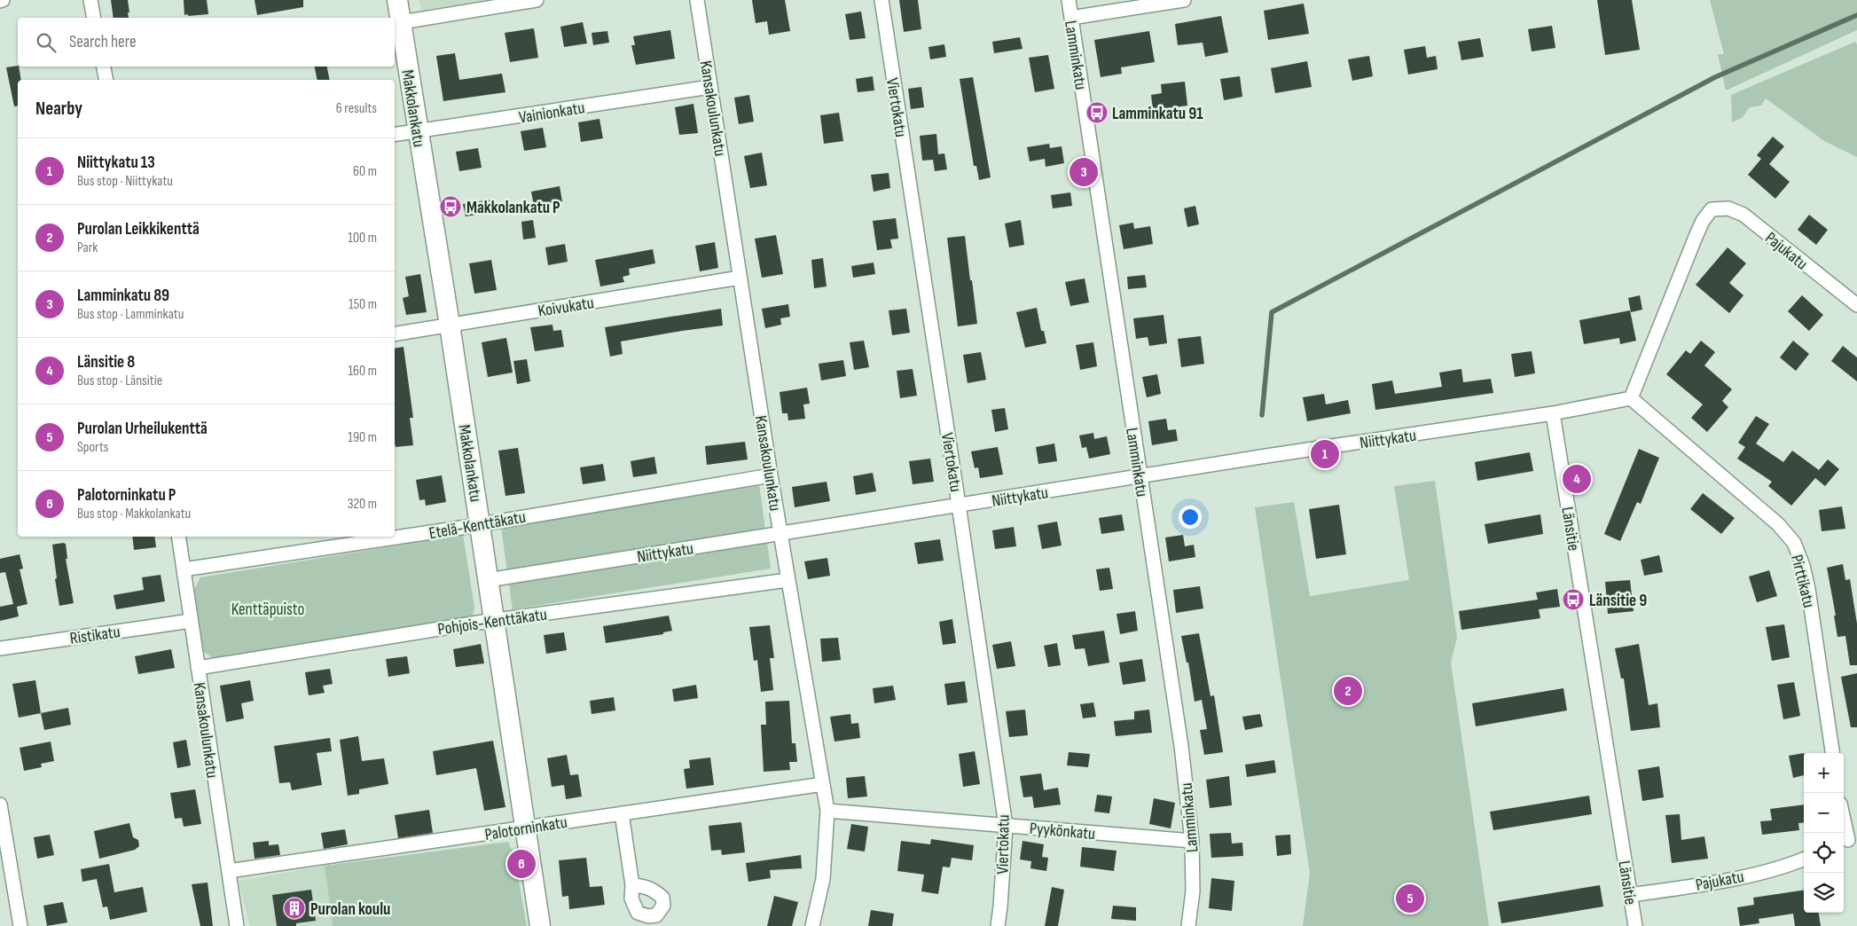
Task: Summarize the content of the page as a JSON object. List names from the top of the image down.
{
  "streets": {
    "street": [
      "Lamminkatu",
      "Viertokatu",
      "Makkolankatu",
      "Kansakoulunkatu",
      "Vainionkatu",
      "Pajukatu",
      "Koivukatu",
      "Niittykatu",
      "Etelä-Kenttäkatu",
      "Länsitie",
      "Pirttikatu",
      "Pohjois-Kenttäkatu",
      "Ristikatu",
      "Palotorninkatu",
      "Pyykönkatu"
    ]
  },
  "crossings": [
    ["Lamminkatu", "Niittykatu"],
    ["Lamminkatu", "Pyykönkatu"],
    ["Viertokatu", "Niittykatu"],
    ["Viertokatu", "Pyykönkatu"],
    ["Makkolankatu", "Vainionkatu"],
    ["Makkolankatu", "Koivukatu"],
    ["Makkolankatu", "Niittykatu"],
    ["Makkolankatu", "Etelä-Kenttäkatu"],
    ["Makkolankatu", "Pohjois-Kenttäkatu"],
    ["Makkolankatu", "Palotorninkatu"],
    ["Kansakoulunkatu", "Vainionkatu"],
    ["Kansakoulunkatu", "Koivukatu"],
    ["Kansakoulunkatu", "Niittykatu"],
    ["Kansakoulunkatu", "Etelä-Kenttäkatu"],
    ["Kansakoulunkatu", "Pohjois-Kenttäkatu"],
    ["Kansakoulunkatu", "Ristikatu"],
    ["Kansakoulunkatu", "Palotorninkatu"],
    ["Kansakoulunkatu", "Pyykönkatu"],
    ["Pajukatu", "Länsitie"],
    ["Pajukatu", "Pirttikatu"],
    ["Niittykatu", "Länsitie"]
  ],
  "parks": ["Kenttäpuisto"],
  "places": {
    "bus stop": ["Lamminkatu 91", "Makkolankatu P", "Länsitie 9"],
    "building": ["Purolan koulu"]
  },
  "page": {
    "search": "Search here",
    "heading": ["Nearby", "6 results"],
    "list": [
      {
        "mark": "1",
        "name": "Niittykatu 13",
        "note": "Bus stop · Niittykatu",
        "value": "60 m"
      },
      {
        "mark": "2",
        "name": "Purolan Leikkikenttä",
        "note": "Park",
        "value": "100 m"
      },
      {
        "mark": "3",
        "name": "Lamminkatu 89",
        "note": "Bus stop · Lamminkatu",
        "value": "150 m"
      },
      {
        "mark": "4",
        "name": "Länsitie 8",
        "note": "Bus stop · Länsitie",
        "value": "160 m"
      },
      {
        "mark": "5",
        "name": "Purolan Urheilukenttä",
        "note": "Sports",
        "value": "190 m"
      },
      {
        "mark": "6",
        "name": "Palotorninkatu P",
        "note": "Bus stop · Makkolankatu",
        "value": "320 m"
      }
    ],
    "pins": [
      "3",
      "1",
      "4",
      "2",
      "6",
      "5"
    ],
    "map_buttons": ["+", "−"]
  }
}
